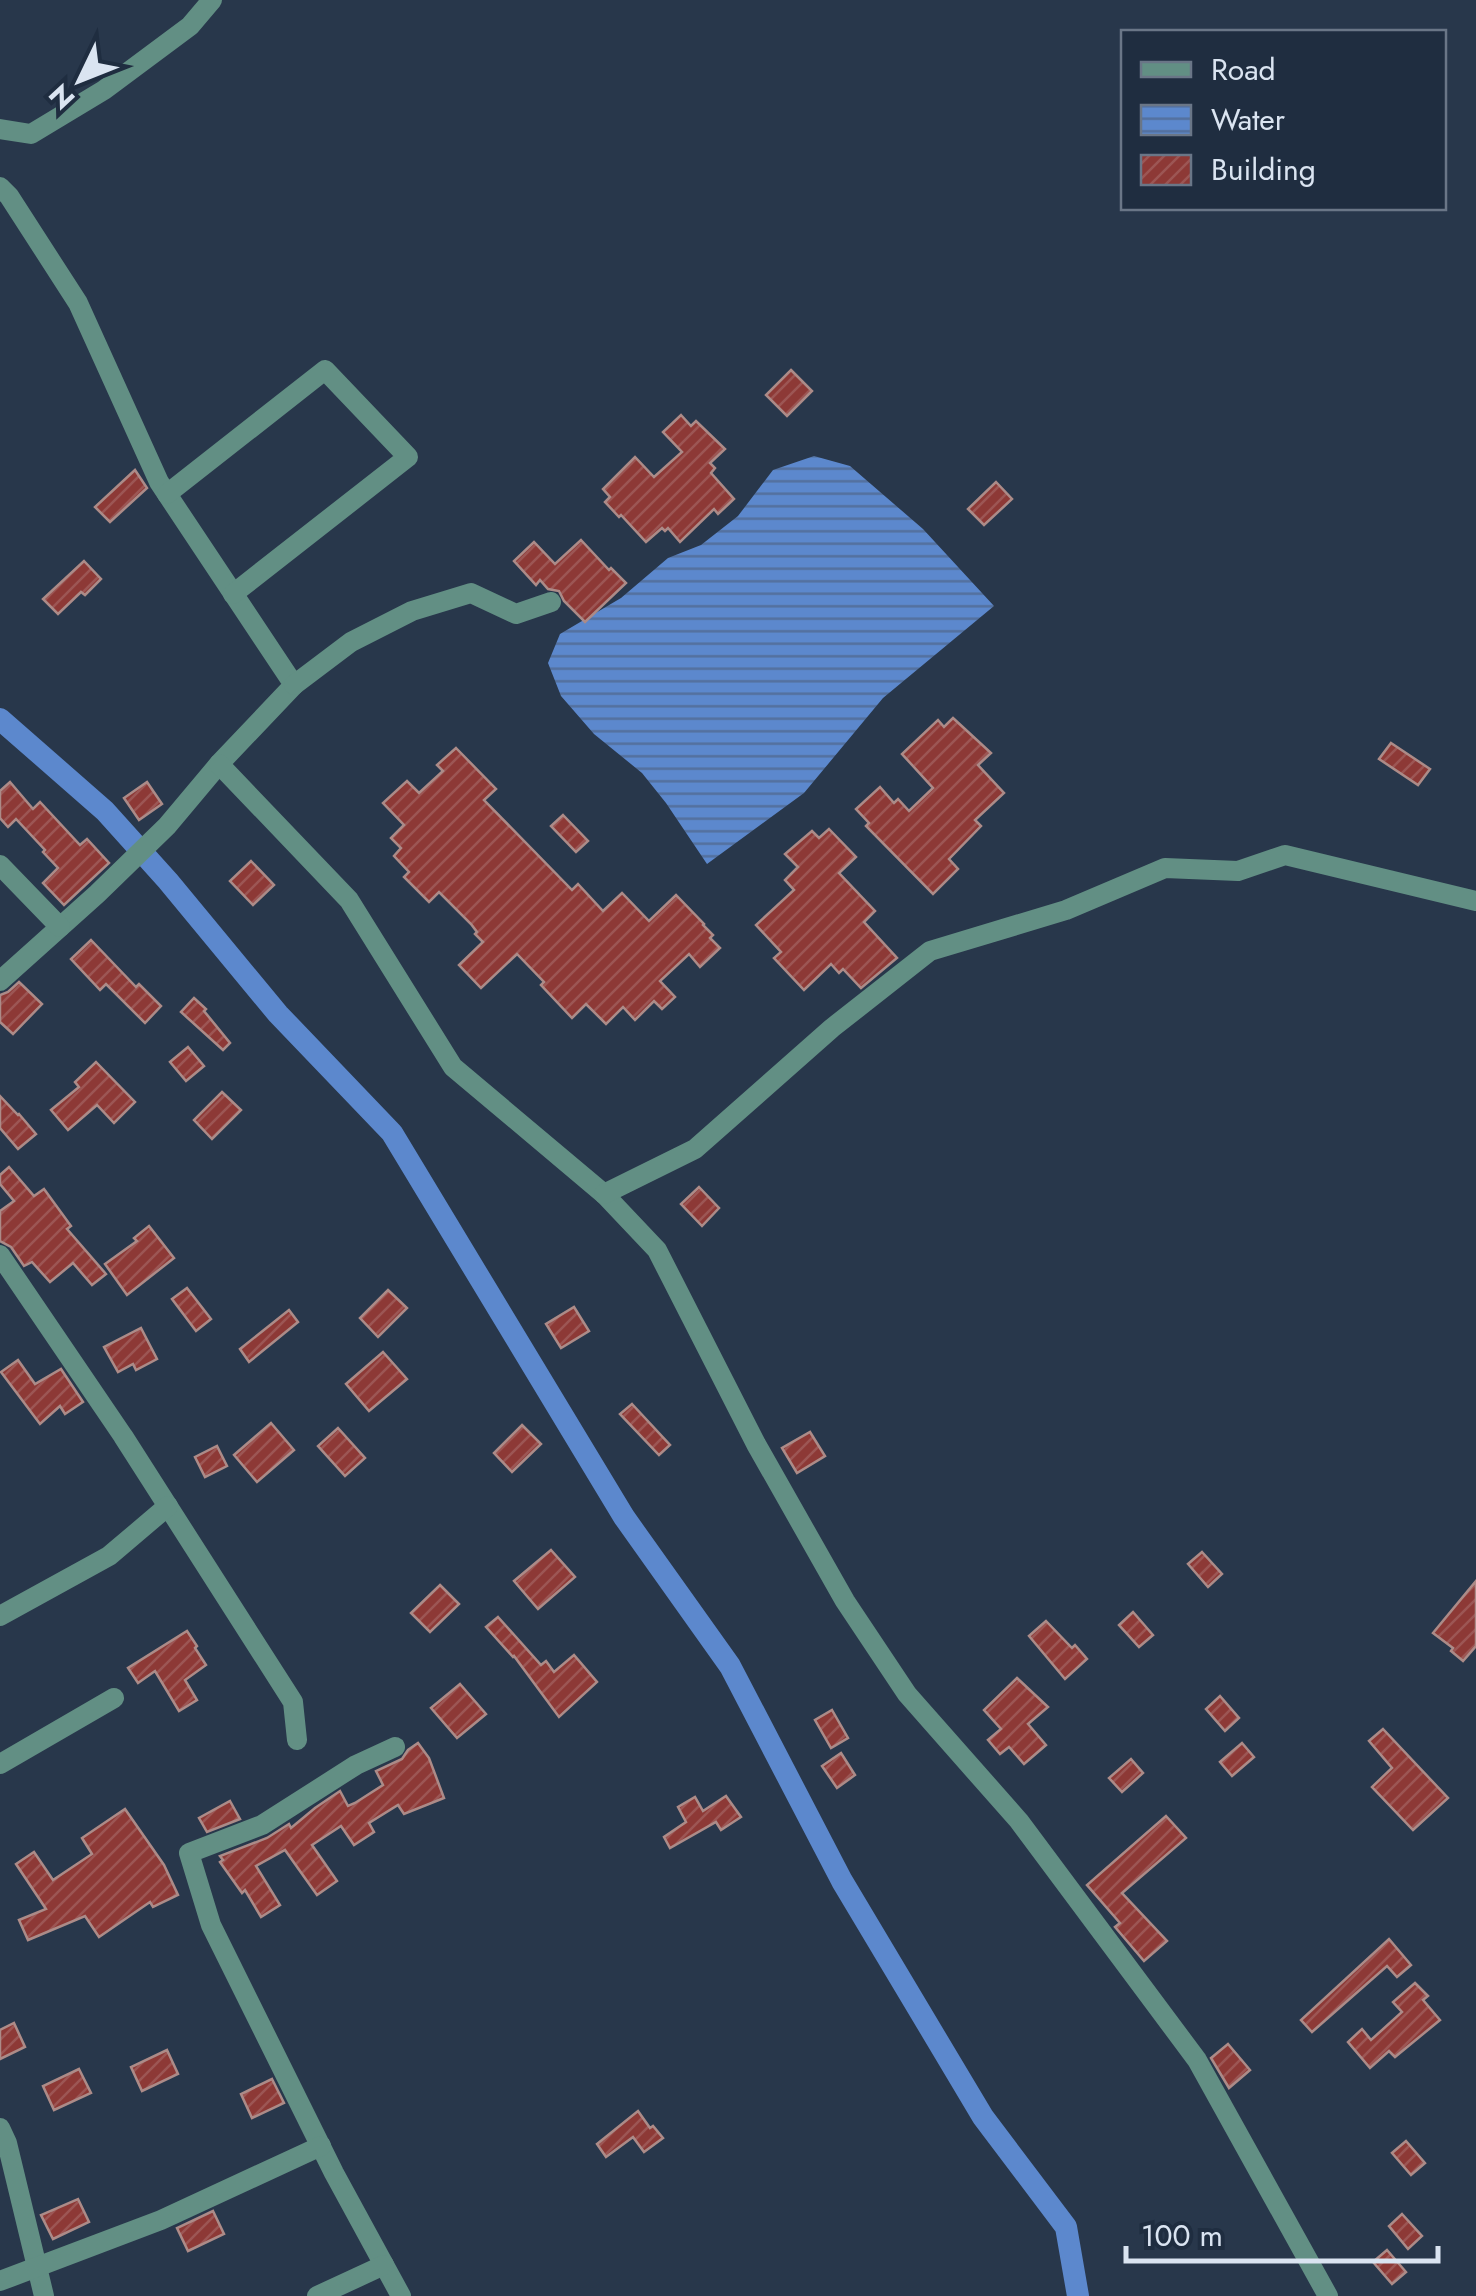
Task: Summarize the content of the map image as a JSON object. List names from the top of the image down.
{
  "legend": ["Road", "Water", "Building"],
  "scale_bar": "100 m",
  "north": "bottom left"
}
